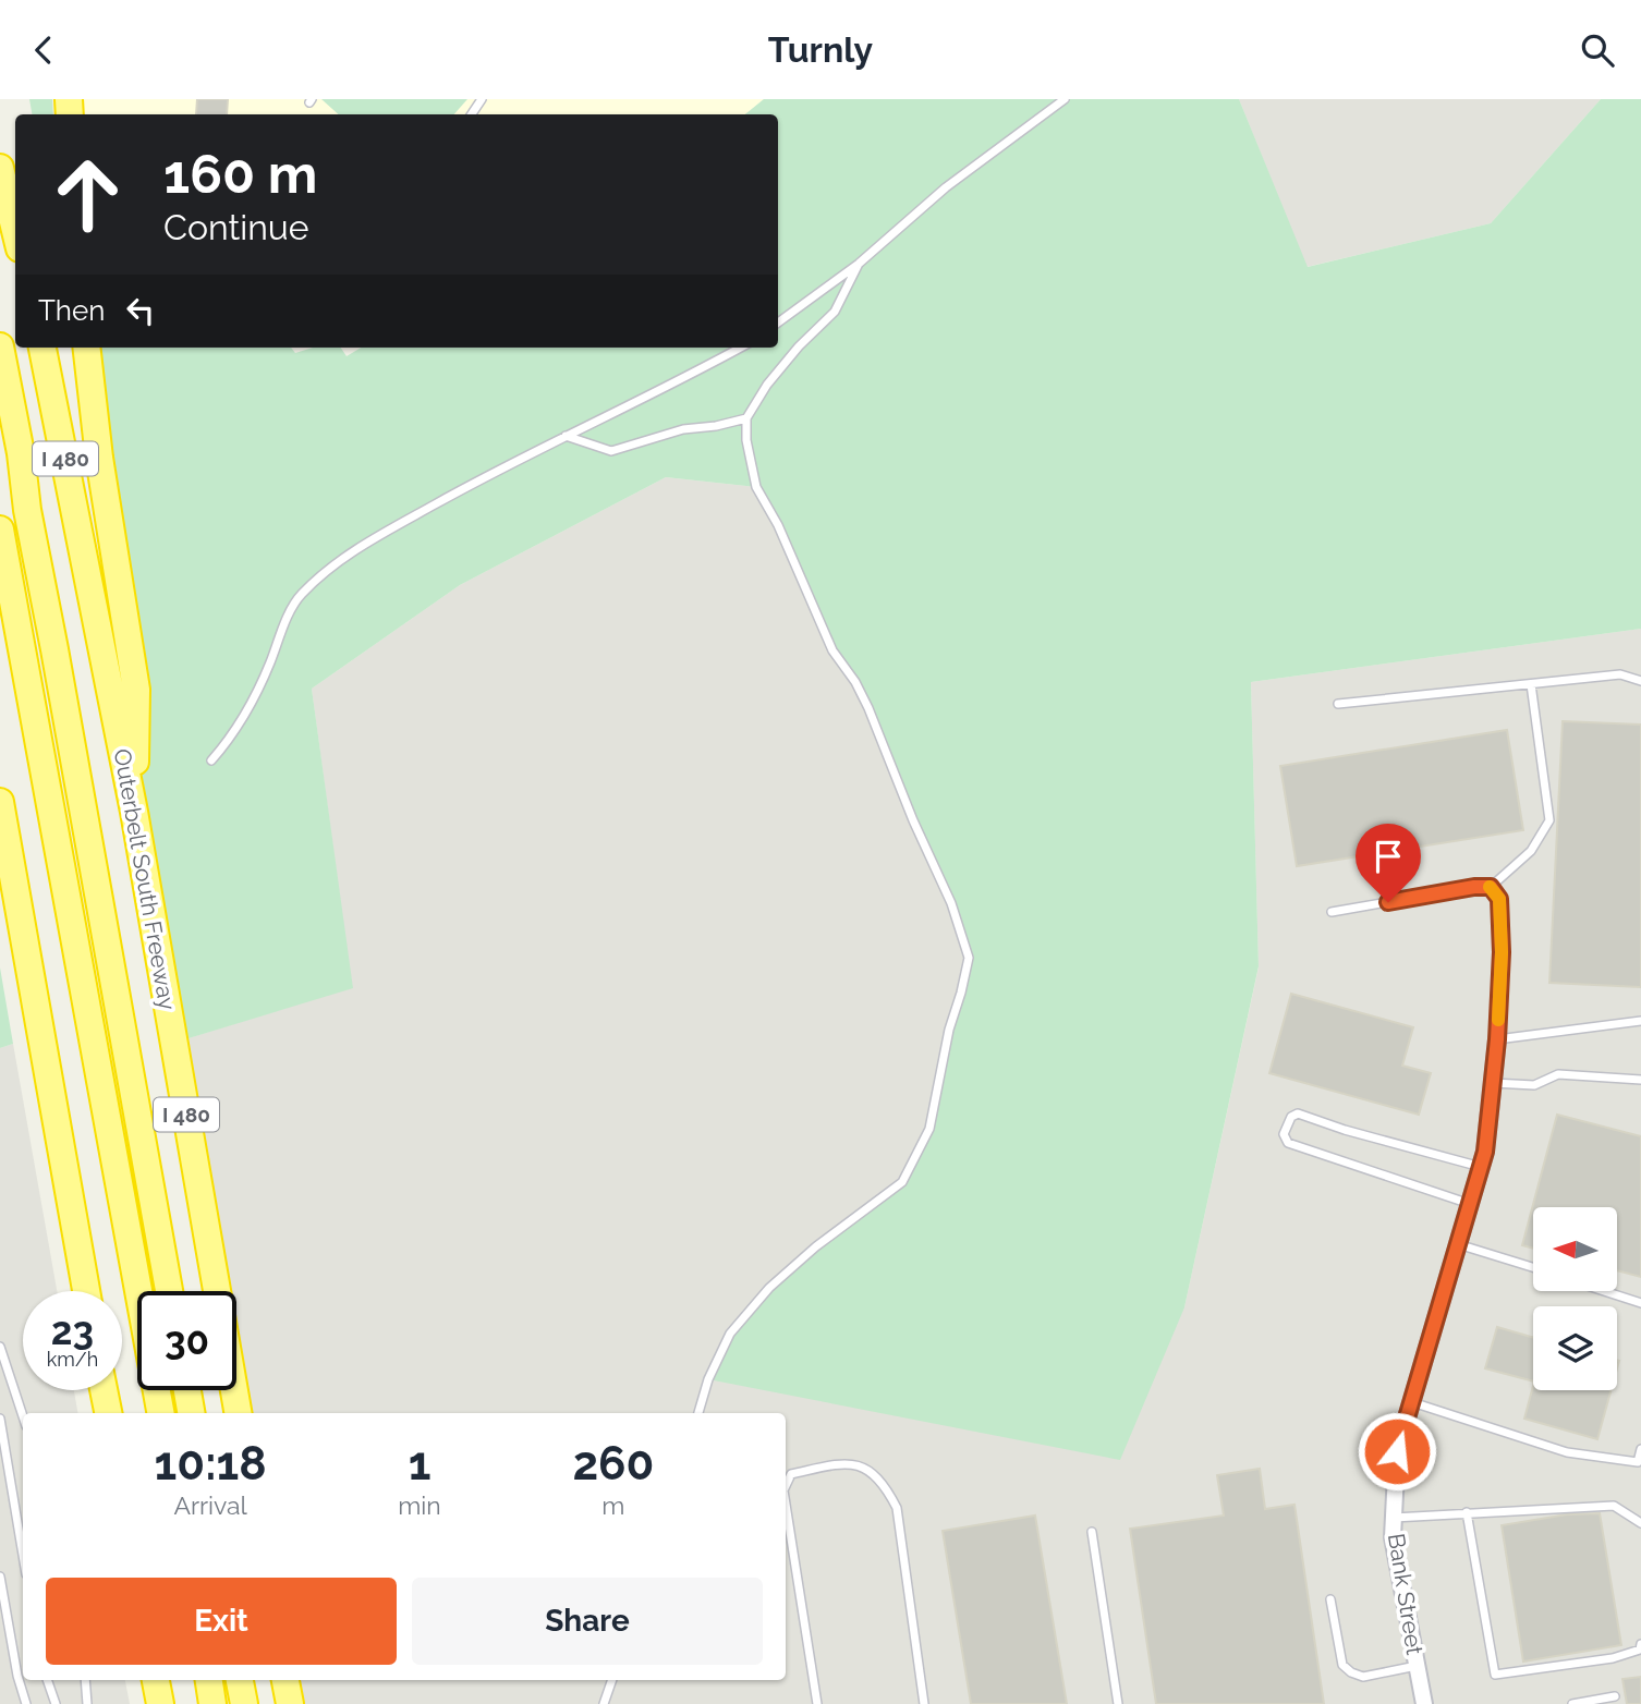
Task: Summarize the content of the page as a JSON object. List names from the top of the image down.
{
  "streets": {
    "highway": ["I 480", "Outerbelt South Freeway"],
    "street": ["Bank Street"]
  },
  "crossings": [
    ["I 480", "Outerbelt South Freeway"]
  ],
  "north": "left",
  "page": {
    "header": "Turnly",
    "turn": ["160 m", "Continue"],
    "then": "Then",
    "speed": "23 km/h",
    "limit": "30",
    "eta": [
      "10:18",
      "Arrival",
      "1",
      "min",
      "260",
      "m"
    ],
    "buttons": ["Exit", "Share"]
  }
}
